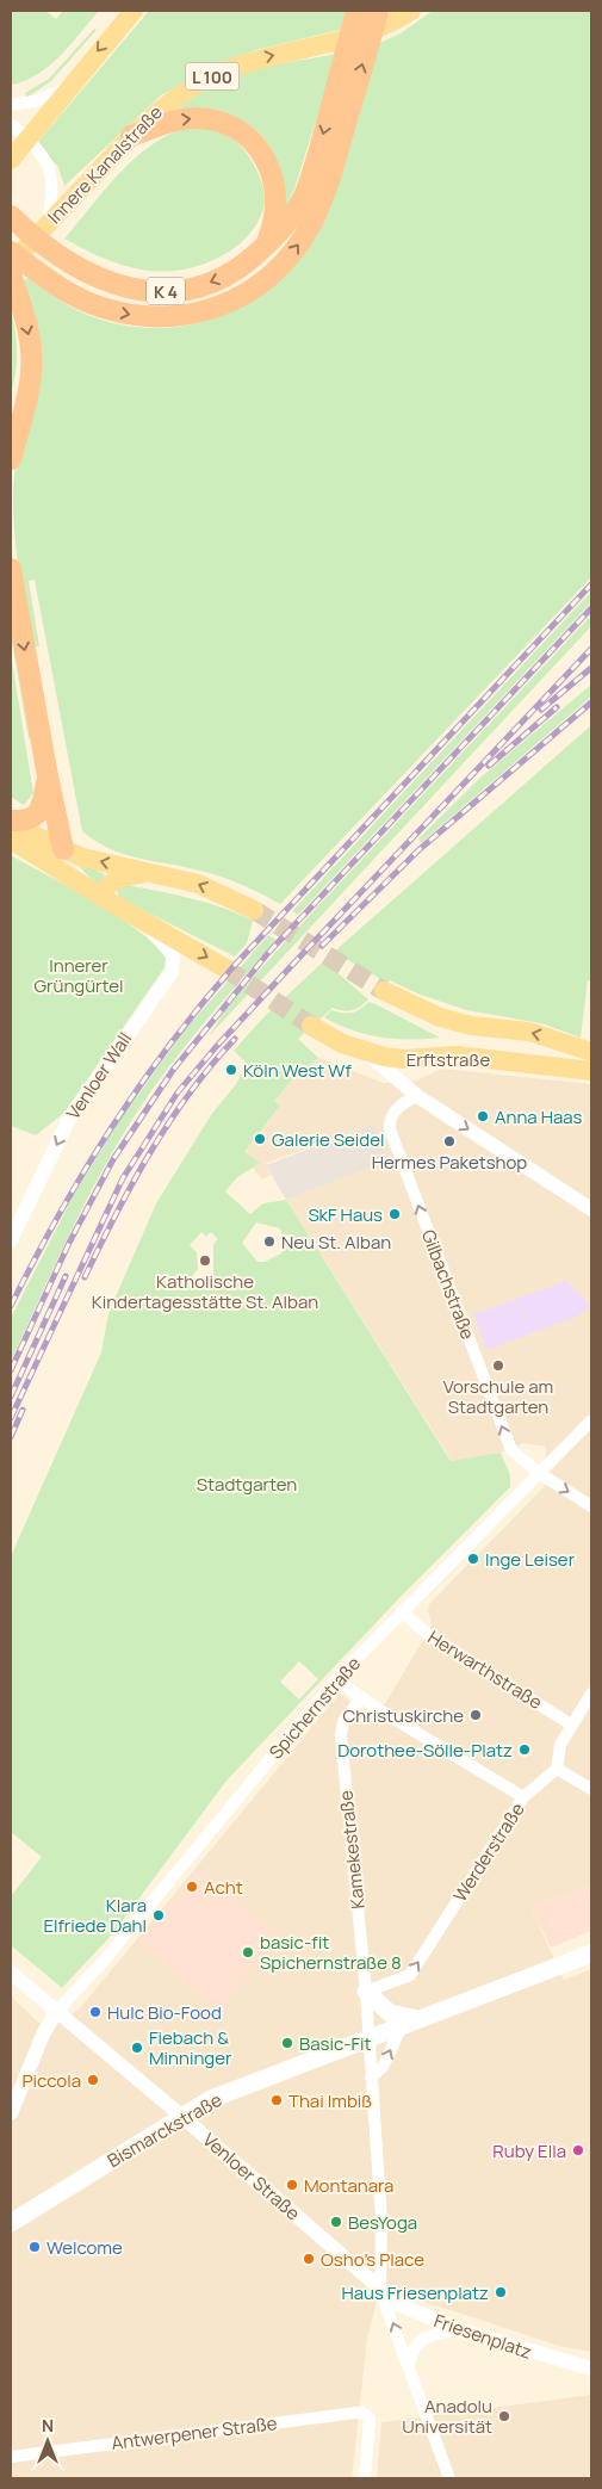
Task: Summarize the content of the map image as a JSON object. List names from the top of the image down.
{
  "streets": {
    "highway": ["K 4"],
    "main road": [
      "L 100",
      "Innere Kanalstraße",
      "Erftstraße",
      "Bismarckstraße"
    ],
    "street": [
      "Venloer Wall",
      "Gilbachstraße",
      "Herwarthstraße",
      "Spichernstraße",
      "Kamekestraße",
      "Werderstraße",
      "Venloer Straße",
      "Friesenplatz",
      "Antwerpener Straße"
    ]
  },
  "crossings": [
    ["Gilbachstraße", "Spichernstraße"],
    ["Herwarthstraße", "Spichernstraße"],
    ["Spichernstraße", "Venloer Straße"],
    ["Kamekestraße", "Werderstraße"],
    ["Kamekestraße", "Bismarckstraße"],
    ["Kamekestraße", "Venloer Straße"],
    ["Kamekestraße", "Friesenplatz"],
    ["Bismarckstraße", "Venloer Straße"],
    ["Venloer Straße", "Friesenplatz"]
  ],
  "one_way": ["Innere Kanalstraße", "Venloer Wall", "Werderstraße"],
  "parks": ["Innerer Grüngürtel", "Stadtgarten"],
  "places": [
    "Köln West Wf",
    "Anna Haas",
    "Galerie Seidel",
    "Hermes Paketshop",
    "SkF Haus",
    "Neu St. Alban",
    "Katholische Kindertagesstätte St. Alban",
    "Vorschule am Stadtgarten",
    "Inge Leiser",
    "Christuskirche",
    "Dorothee-Sölle-Platz",
    "Acht",
    "Klara Elfriede Dahl",
    "basic-fit Spichernstraße 8",
    "Hulc Bio-Food",
    "Basic-Fit",
    "Fiebach & Minninger",
    "Piccola",
    "Thai Imbiß",
    "Ruby Ella",
    "Montanara",
    "BesYoga",
    "Welcome",
    "Osho's Place",
    "Haus Friesenplatz",
    "Anadolu Universität"
  ],
  "north": "top"
}
